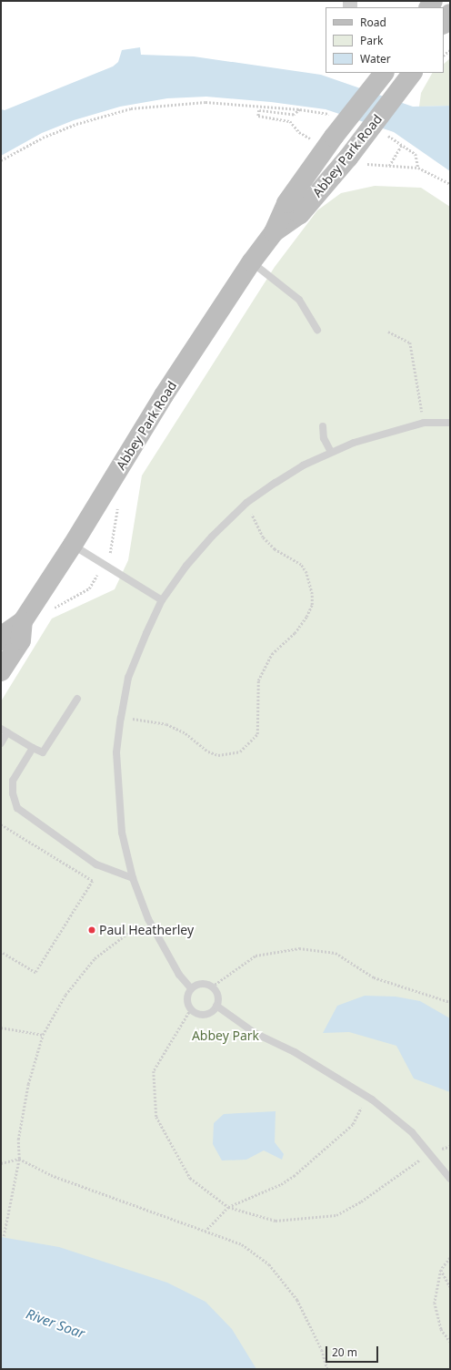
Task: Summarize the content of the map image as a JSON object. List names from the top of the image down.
{
  "streets": {
    "main road": ["Abbey Park Road"]
  },
  "water": ["River Soar"],
  "parks": ["Abbey Park"],
  "places": ["Paul Heatherley"],
  "legend": ["Road", "Park", "Water"],
  "scale_bar": "20 m"
}
